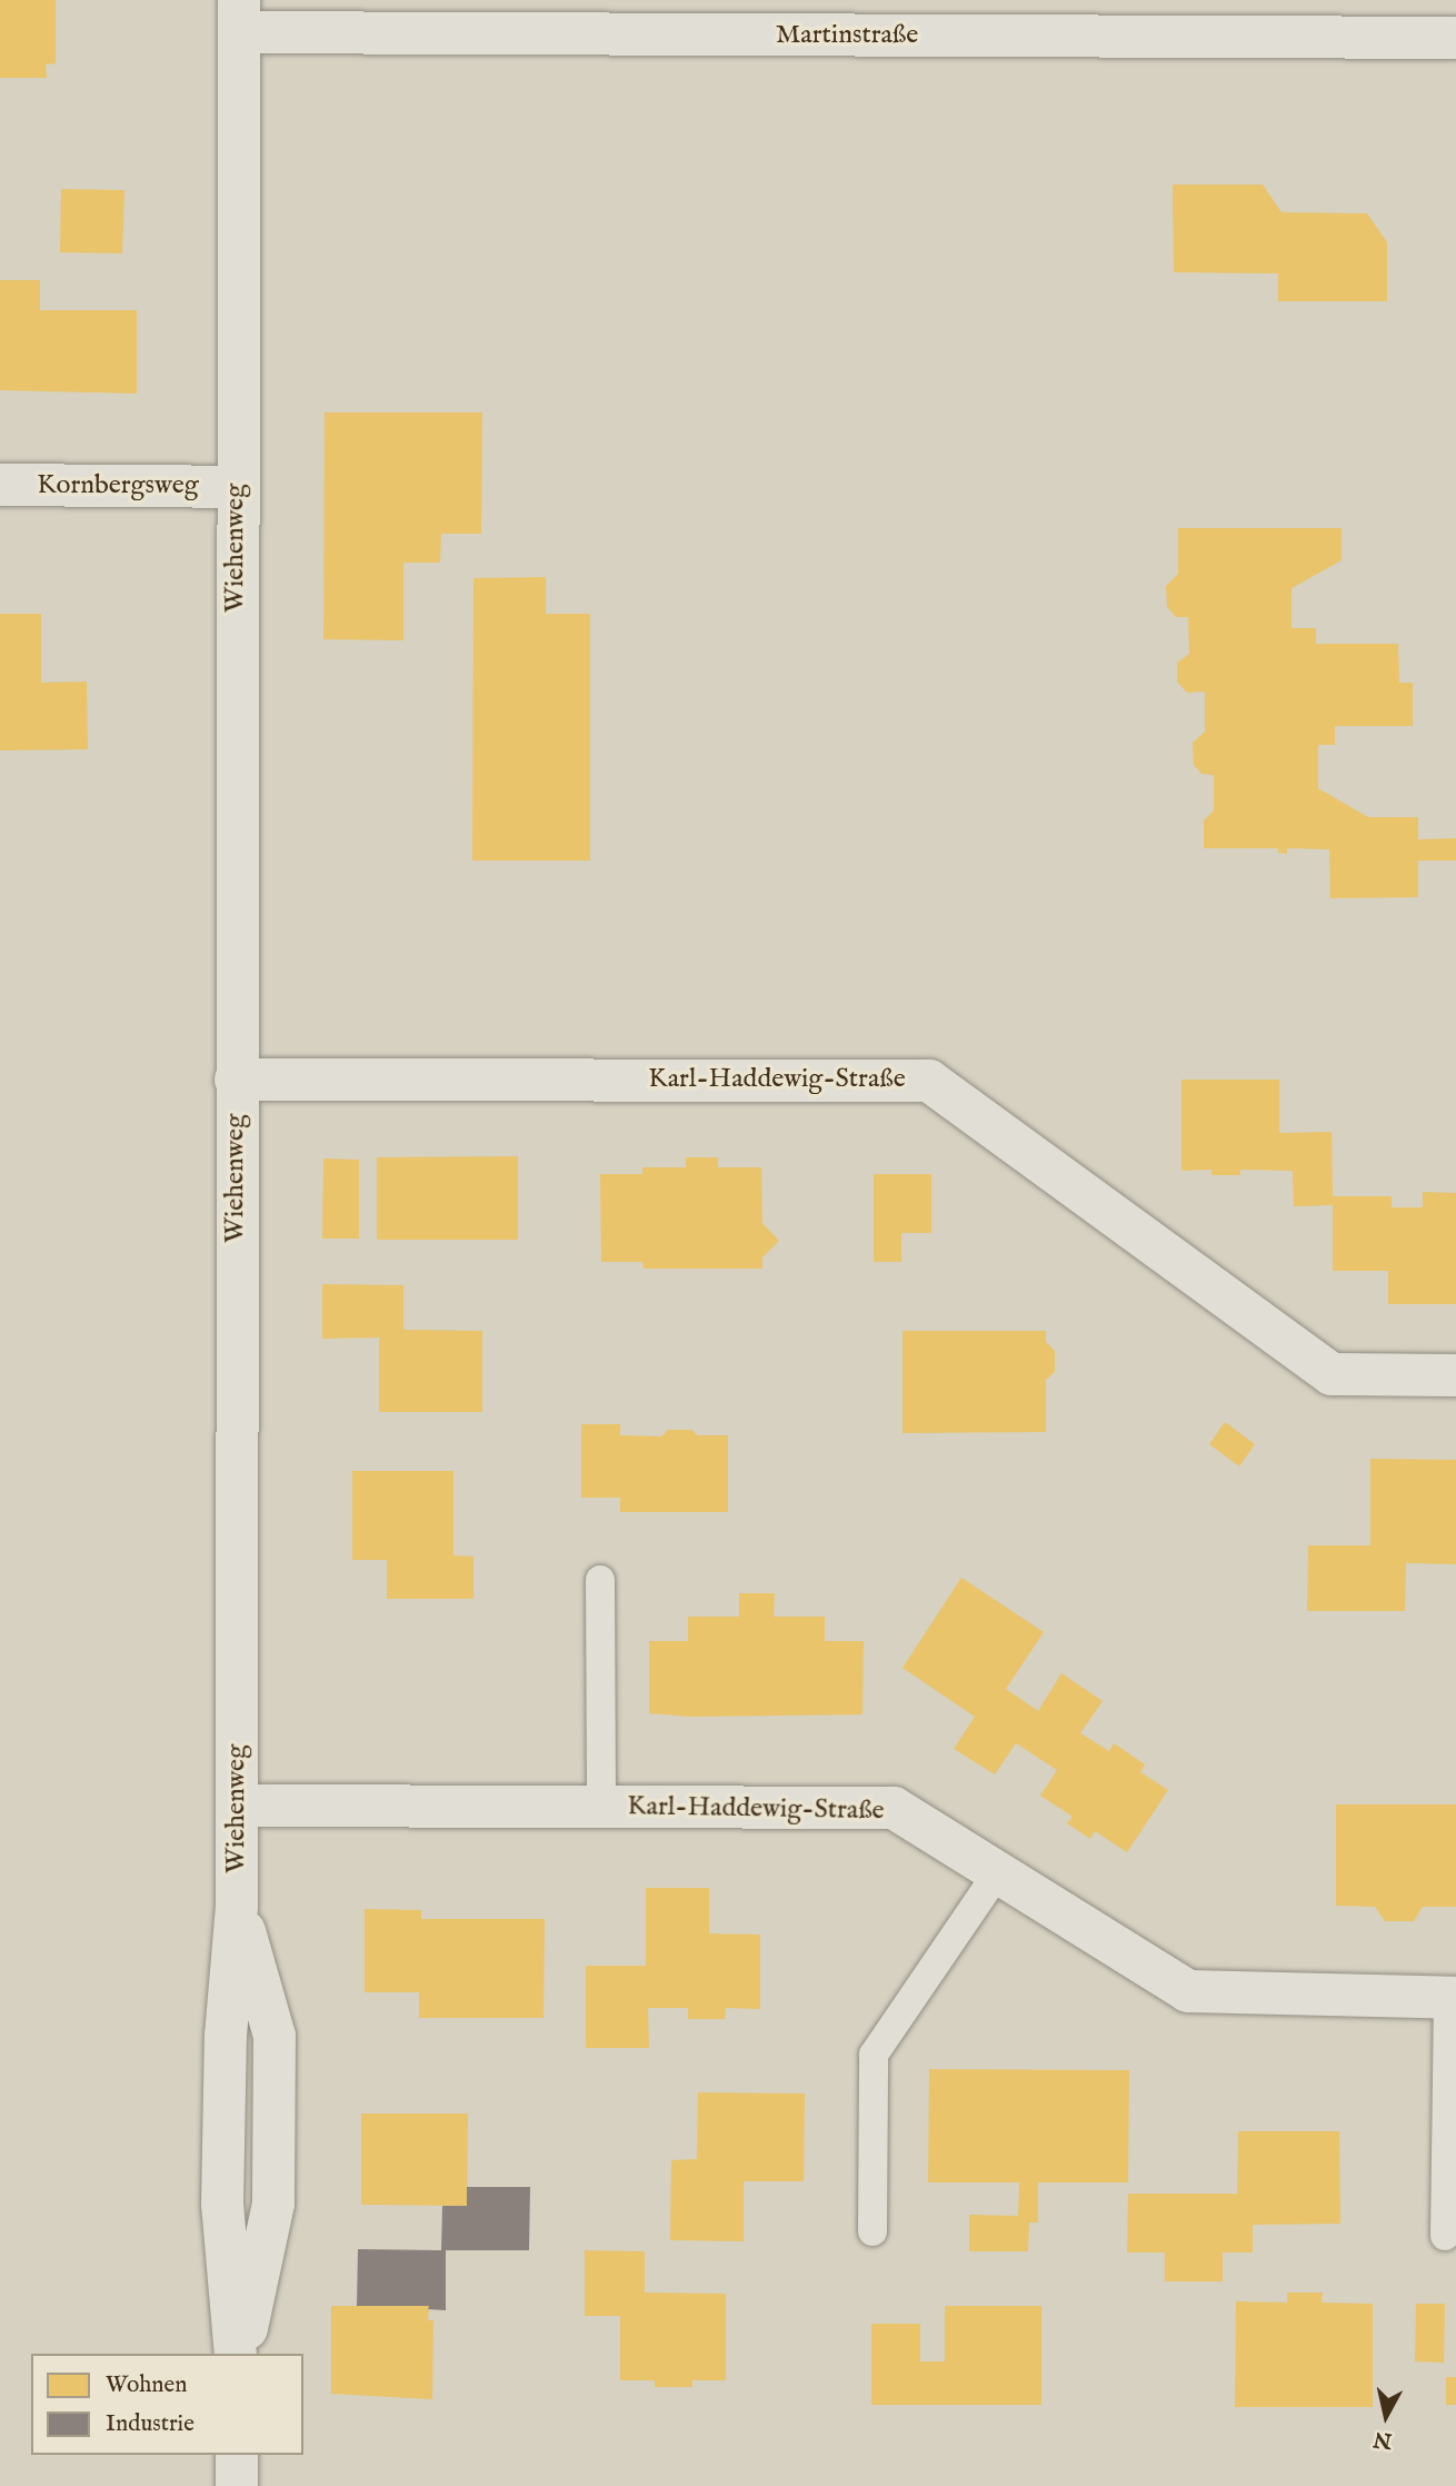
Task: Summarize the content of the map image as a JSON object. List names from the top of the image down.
{
  "streets": {
    "street": [
      "Martinstraße",
      "Kornbergsweg",
      "Wiehenweg",
      "Karl-Haddewig-Straße"
    ]
  },
  "crossings": [
    ["Martinstraße", "Wiehenweg"],
    ["Kornbergsweg", "Wiehenweg"],
    ["Wiehenweg", "Karl-Haddewig-Straße"]
  ],
  "legend": ["Wohnen", "Industrie"],
  "north": "bottom"
}
